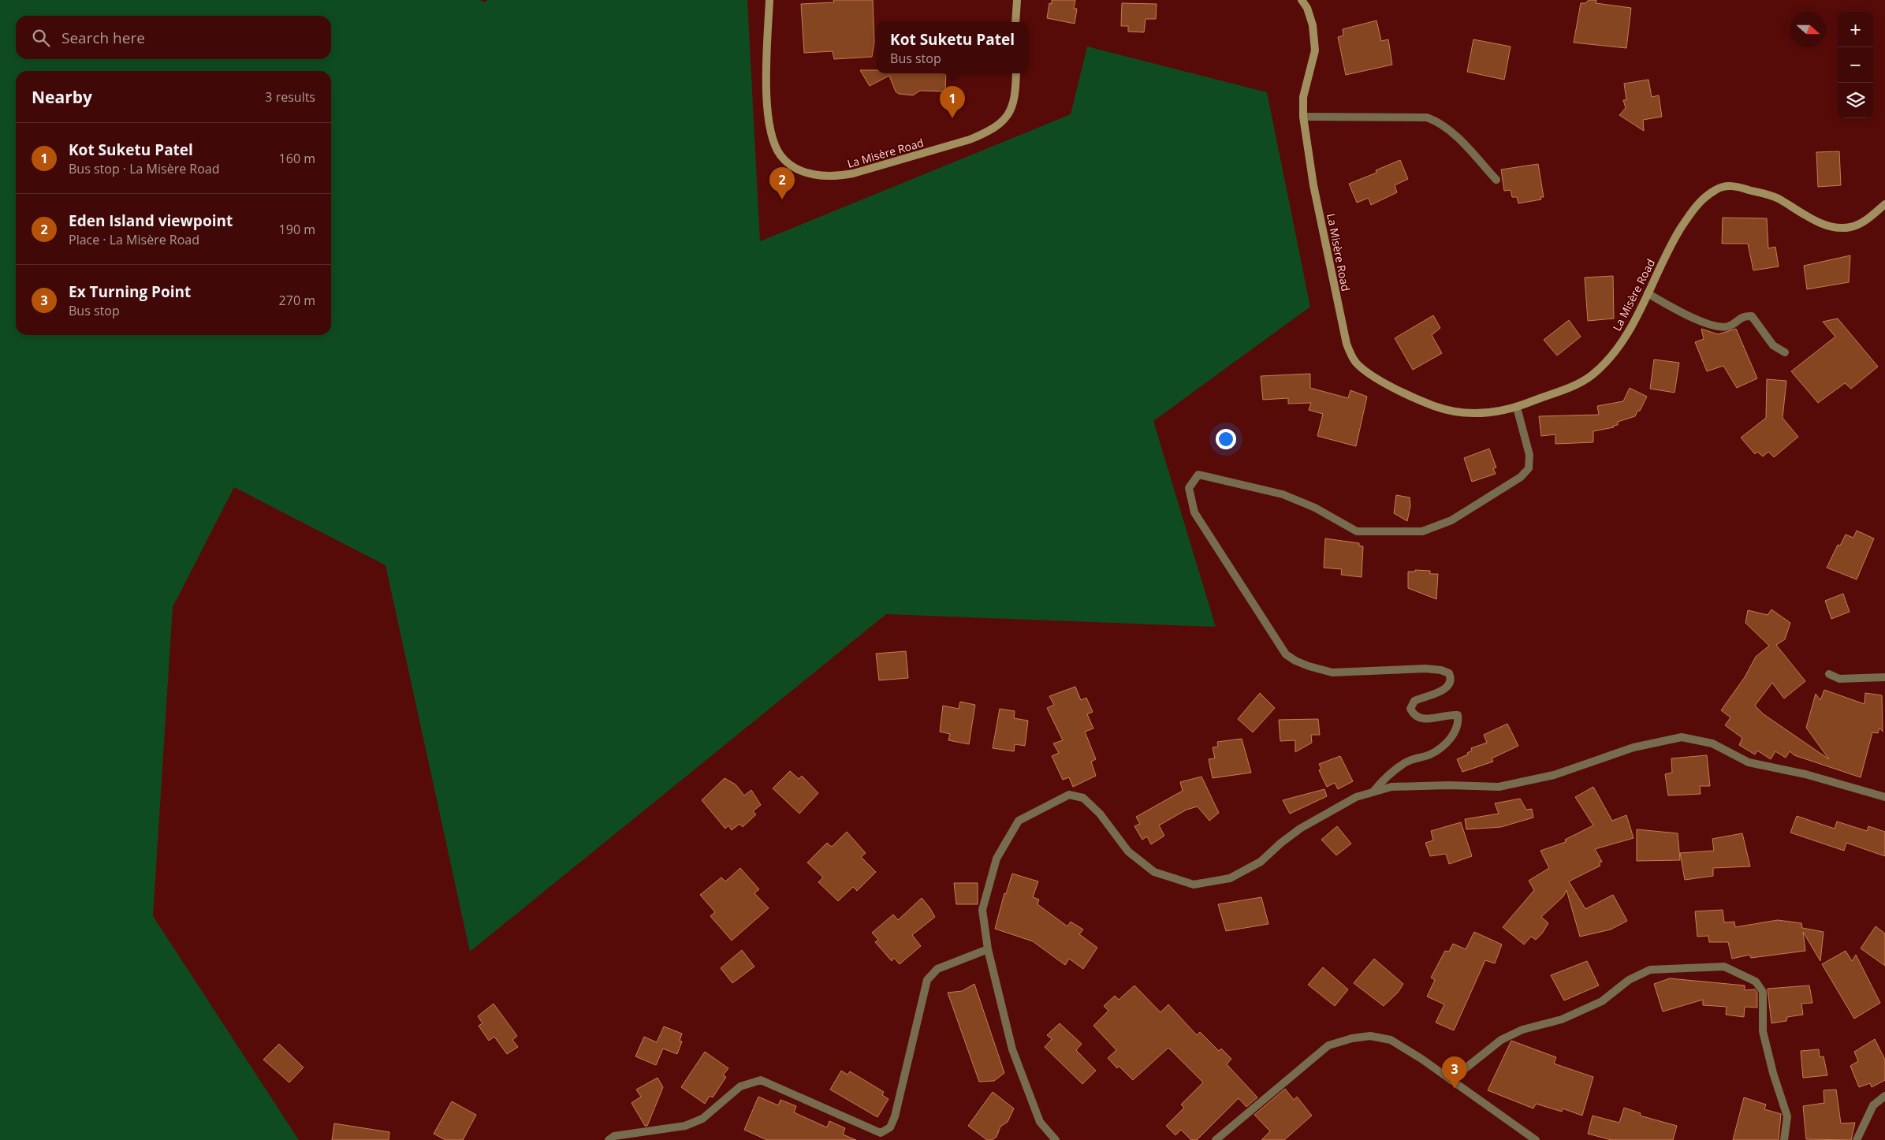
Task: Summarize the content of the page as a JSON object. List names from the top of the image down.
{
  "streets": {
    "main road": ["La Misère Road"]
  },
  "north": "right",
  "page": {
    "map_buttons": ["+", "−"],
    "search": "Search here",
    "popup": ["Kot Suketu Patel", "Bus stop"],
    "heading": ["Nearby", "3 results"],
    "pins": ["1", "2", "3"],
    "list": [
      {
        "mark": "1",
        "name": "Kot Suketu Patel",
        "note": "Bus stop · La Misère Road",
        "value": "160 m"
      },
      {
        "mark": "2",
        "name": "Eden Island viewpoint",
        "note": "Place · La Misère Road",
        "value": "190 m"
      },
      {
        "mark": "3",
        "name": "Ex Turning Point",
        "note": "Bus stop",
        "value": "270 m"
      }
    ]
  }
}
